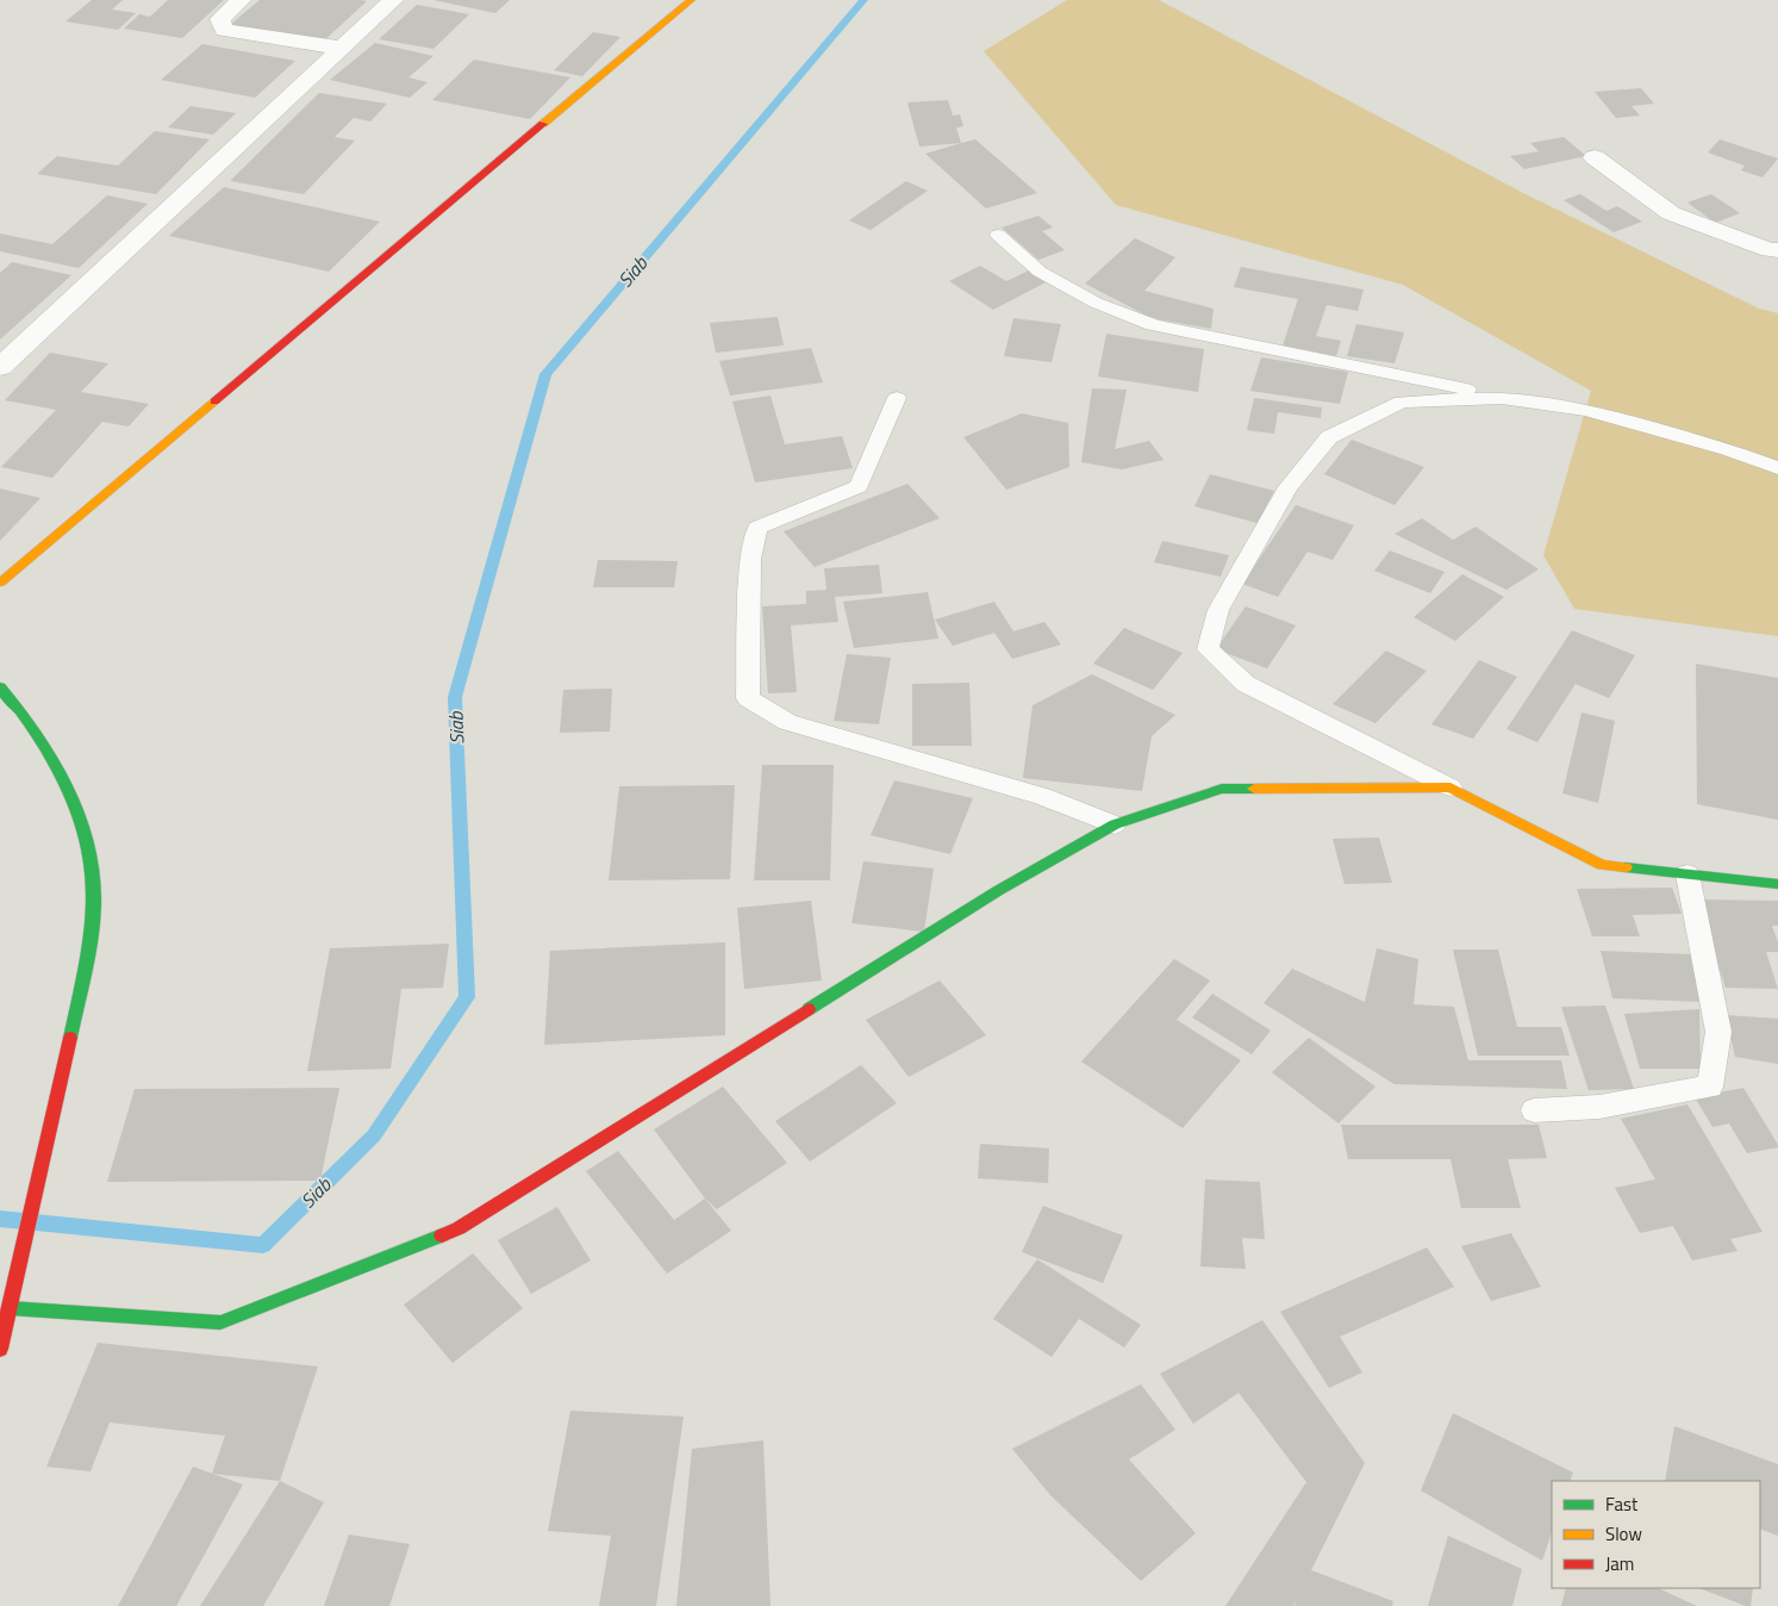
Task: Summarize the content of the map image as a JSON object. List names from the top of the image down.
{
  "water": ["Siab"],
  "legend": ["Fast", "Slow", "Jam"]
}
